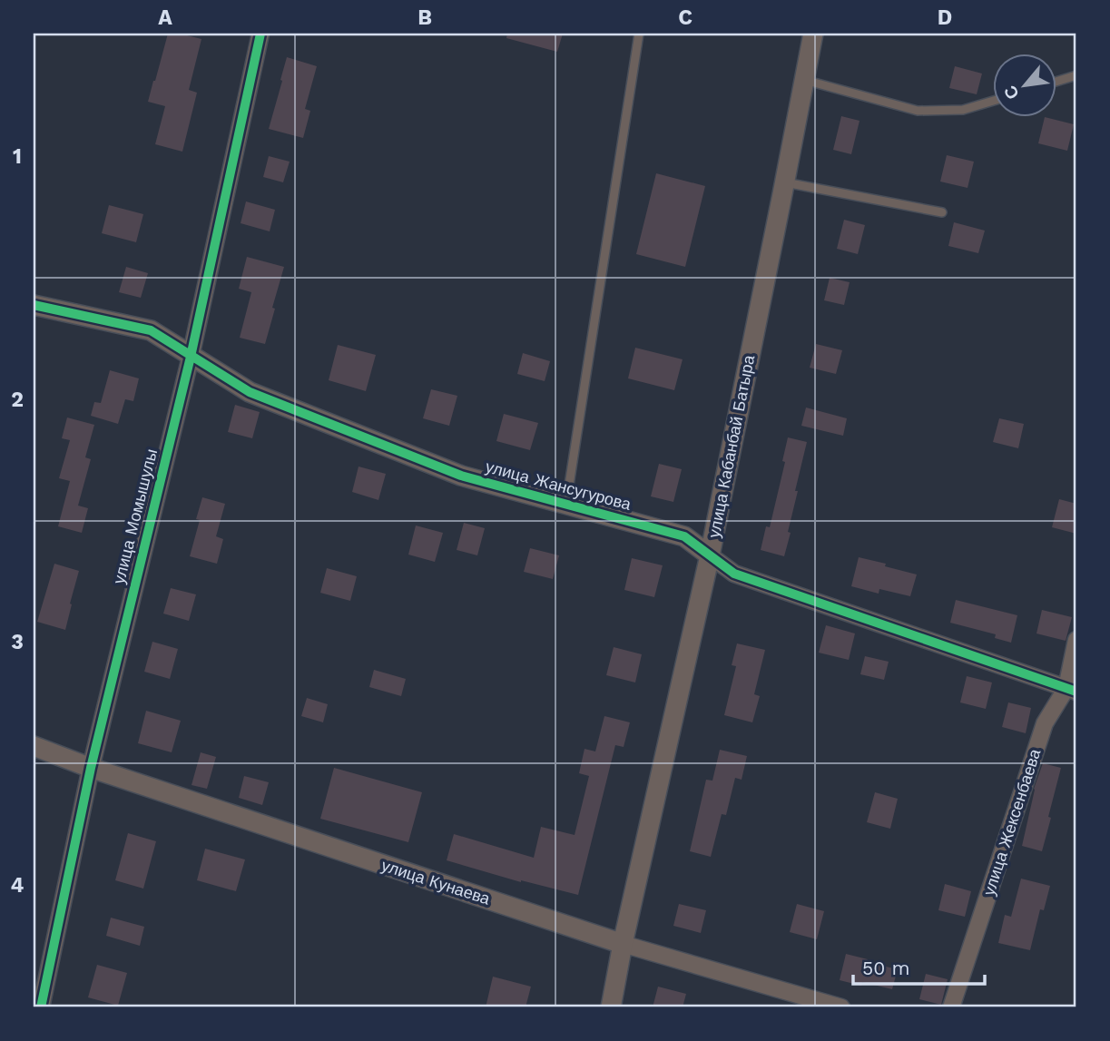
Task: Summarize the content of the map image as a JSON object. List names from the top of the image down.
{
  "streets": {
    "street": [
      "улица Кабанбай Батыра",
      "улица Жансугурова",
      "улица Момышулы",
      "улица Жексенбаева",
      "улица Кунаева"
    ]
  },
  "crossings": [
    ["улица Кабанбай Батыра", "улица Жансугурова"],
    ["улица Кабанбай Батыра", "улица Кунаева"],
    ["улица Жансугурова", "улица Момышулы"],
    ["улица Жансугурова", "улица Жексенбаева"],
    ["улица Момышулы", "улица Кунаева"]
  ],
  "scale_bar": "50 m",
  "north": "bottom left",
  "grid": {
    "columns": [
      "A",
      "B",
      "C",
      "D"
    ],
    "rows": [
      "1",
      "2",
      "3",
      "4"
    ]
  }
}
